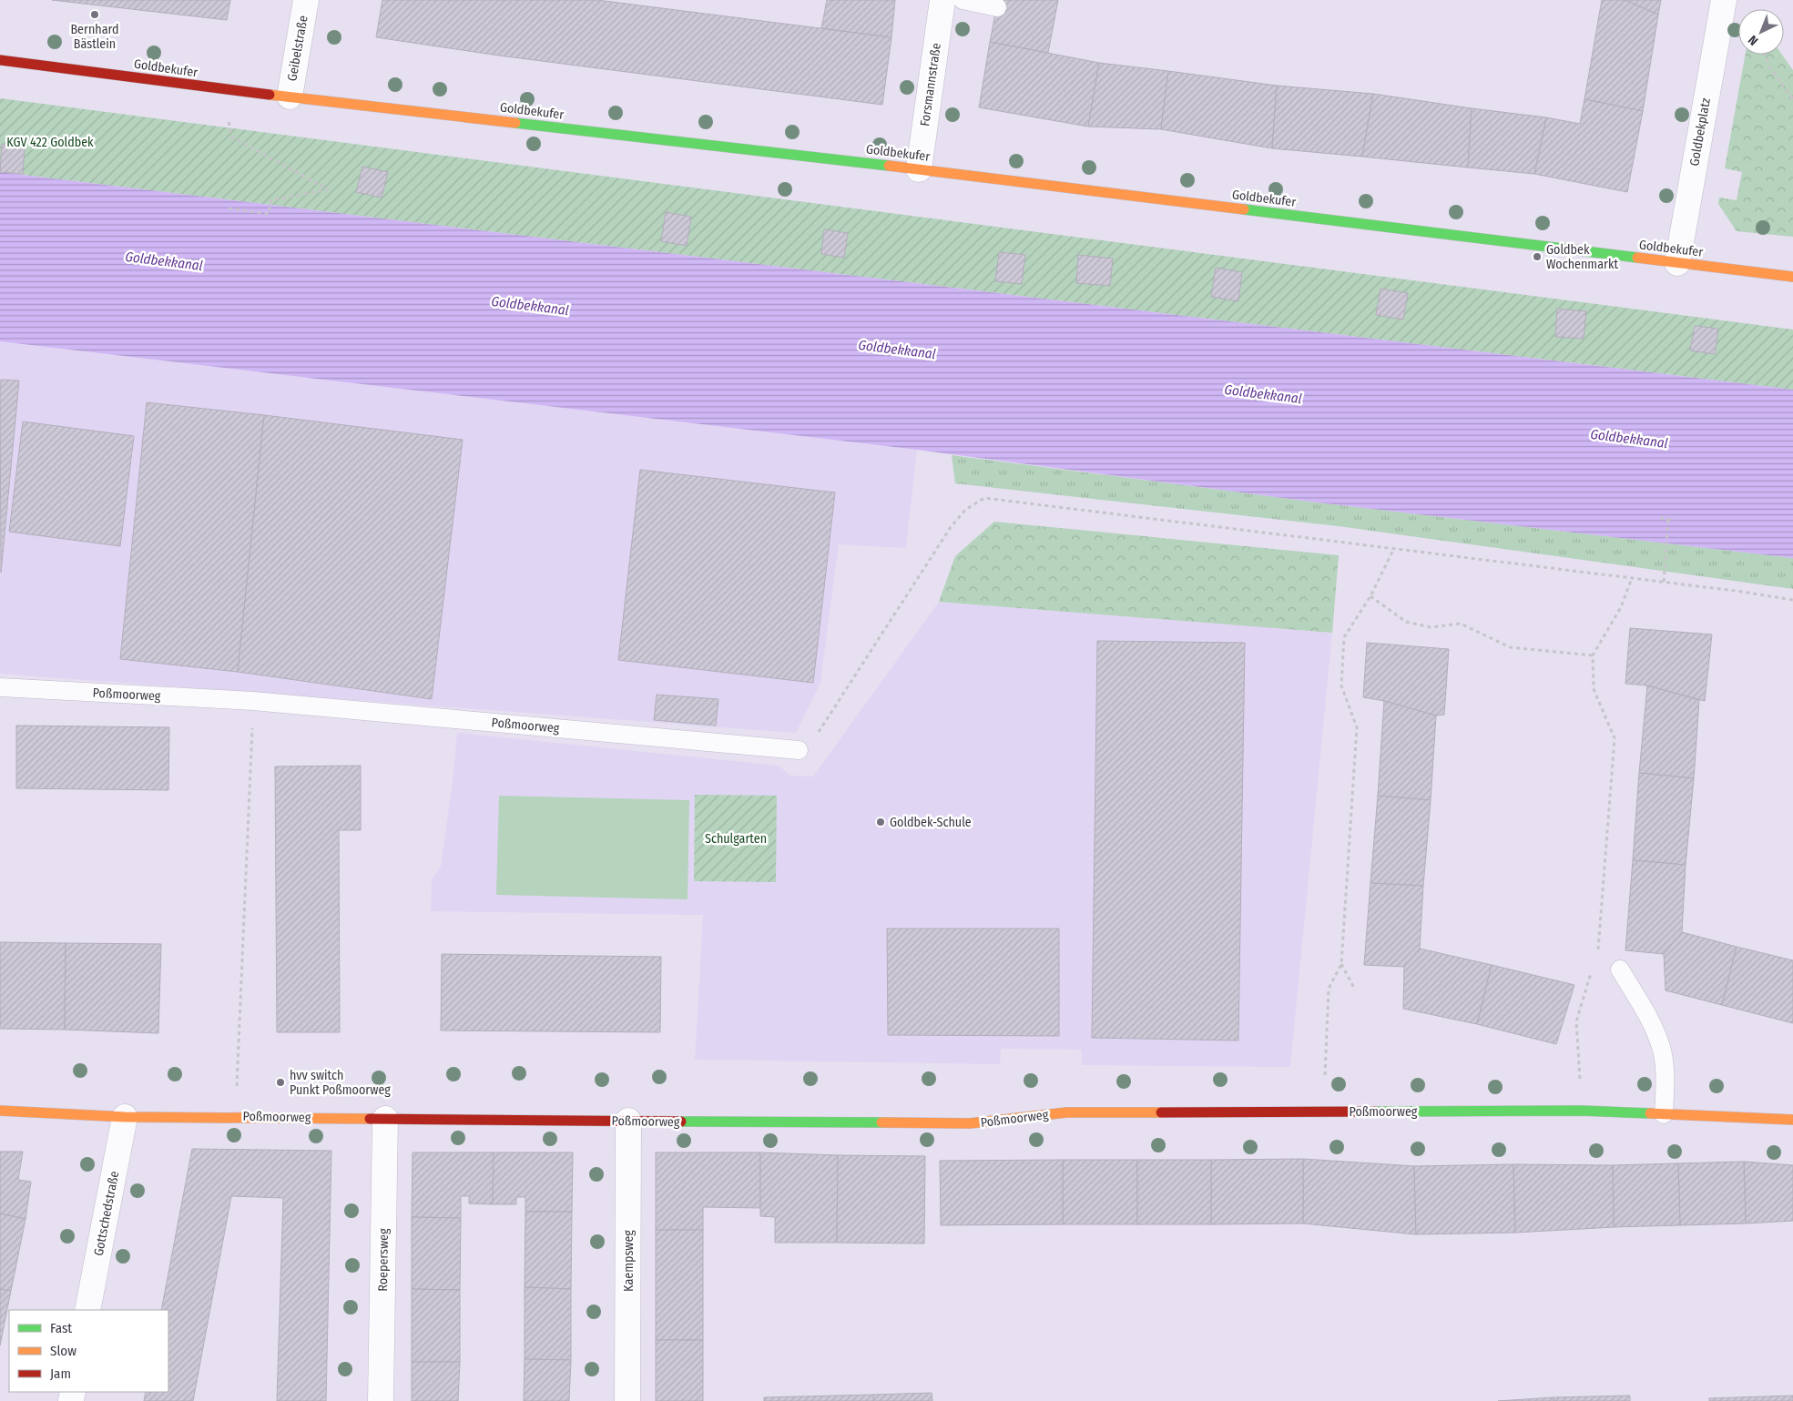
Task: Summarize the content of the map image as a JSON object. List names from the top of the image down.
{
  "streets": {
    "street": [
      "Geibelstraße",
      "Goldbekufer",
      "Forsmannstraße",
      "Goldbekplatz",
      "Poßmoorweg",
      "Gottschedstraße",
      "Roepersweg",
      "Kaempsweg"
    ]
  },
  "crossings": [
    ["Geibelstraße", "Goldbekufer"],
    ["Goldbekufer", "Forsmannstraße"],
    ["Goldbekufer", "Goldbekplatz"],
    ["Poßmoorweg", "Gottschedstraße"],
    ["Poßmoorweg", "Roepersweg"],
    ["Poßmoorweg", "Kaempsweg"]
  ],
  "water": ["Goldbekkanal"],
  "parks": ["KGV 422 Goldbek", "Schulgarten"],
  "places": [
    "Bernhard Bästlein",
    "Goldbek Wochenmarkt",
    "Goldbek-Schule",
    "hvv switch Punkt Poßmoorweg"
  ],
  "legend": ["Fast", "Slow", "Jam"],
  "north": "bottom left"
}
